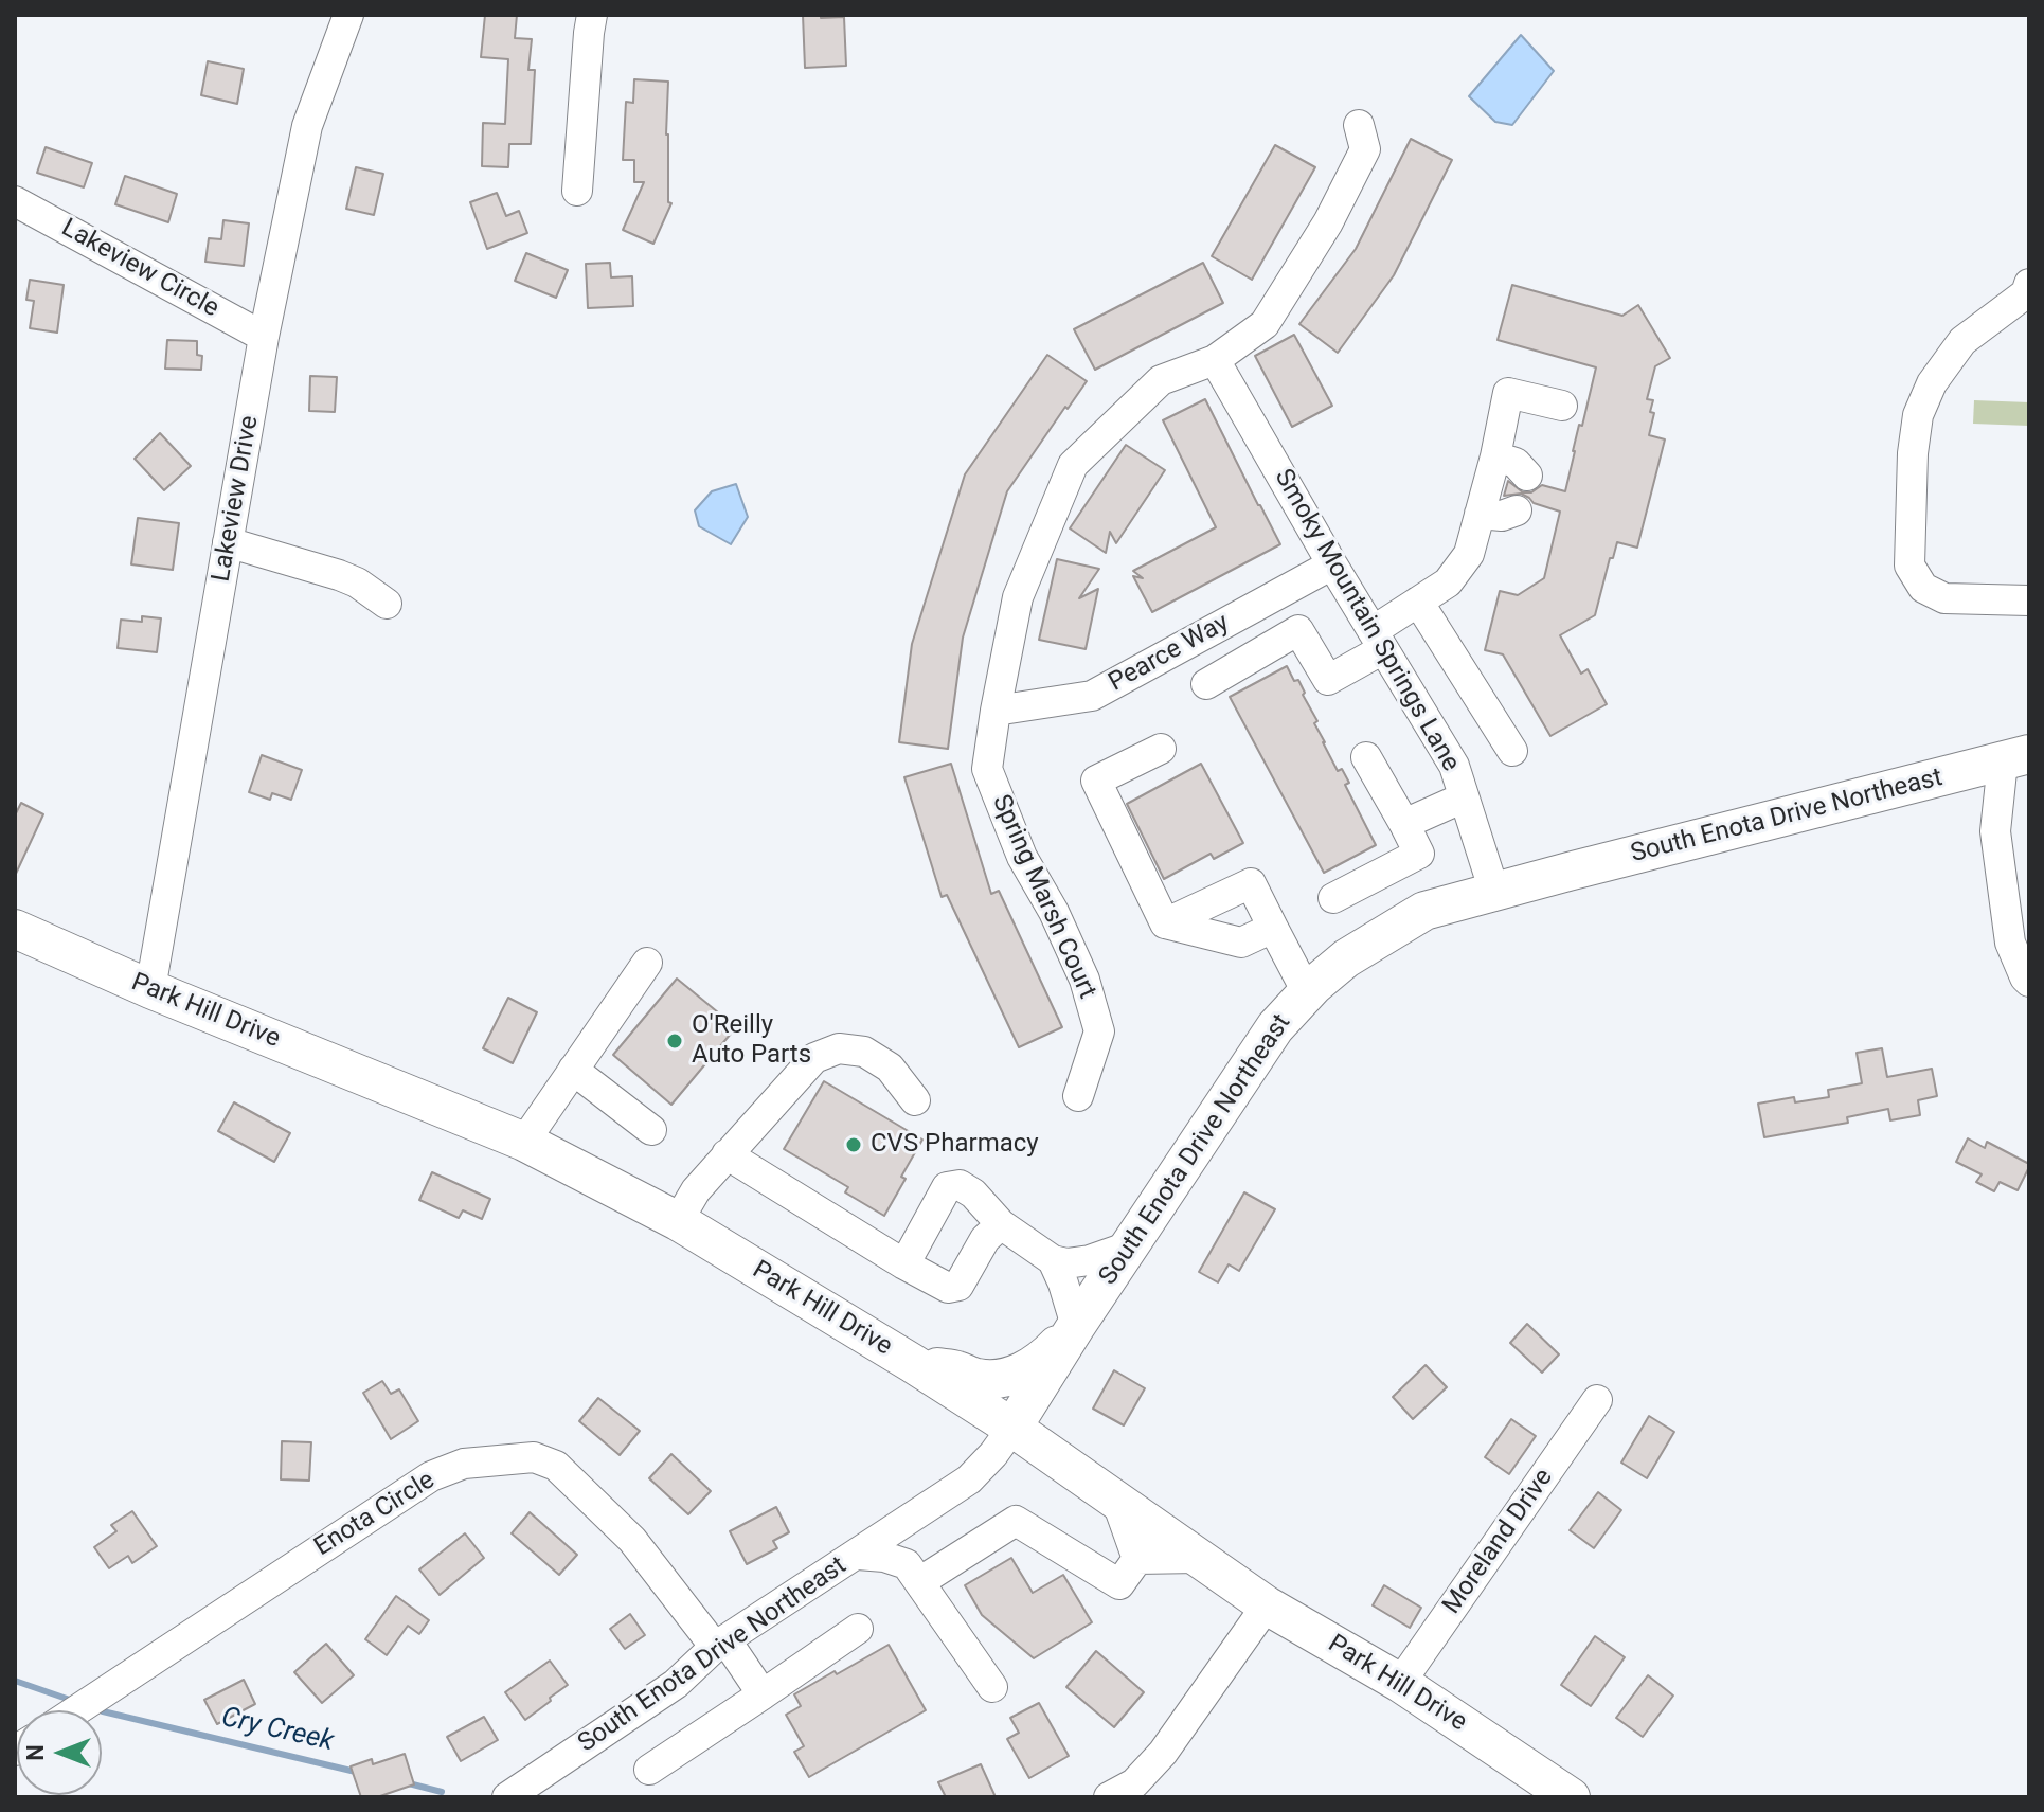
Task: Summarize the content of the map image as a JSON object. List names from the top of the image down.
{
  "streets": {
    "main road": ["South Enota Drive Northeast", "Park Hill Drive"],
    "street": [
      "Lakeview Circle",
      "Lakeview Drive",
      "Smoky Mountain Springs Lane",
      "Pearce Way",
      "Spring Marsh Court",
      "Enota Circle",
      "Moreland Drive"
    ]
  },
  "crossings": [
    ["Lakeview Circle", "Lakeview Drive"],
    ["Lakeview Drive", "Park Hill Drive"],
    ["Smoky Mountain Springs Lane", "Pearce Way"],
    ["Smoky Mountain Springs Lane", "South Enota Drive Northeast"],
    ["Smoky Mountain Springs Lane", "Spring Marsh Court"],
    ["Pearce Way", "Spring Marsh Court"],
    ["South Enota Drive Northeast", "Park Hill Drive"],
    ["South Enota Drive Northeast", "Enota Circle"],
    ["Park Hill Drive", "Moreland Drive"]
  ],
  "water": ["Cry Creek"],
  "places": ["O'Reilly Auto Parts", "CVS Pharmacy"],
  "north": "left"
}
